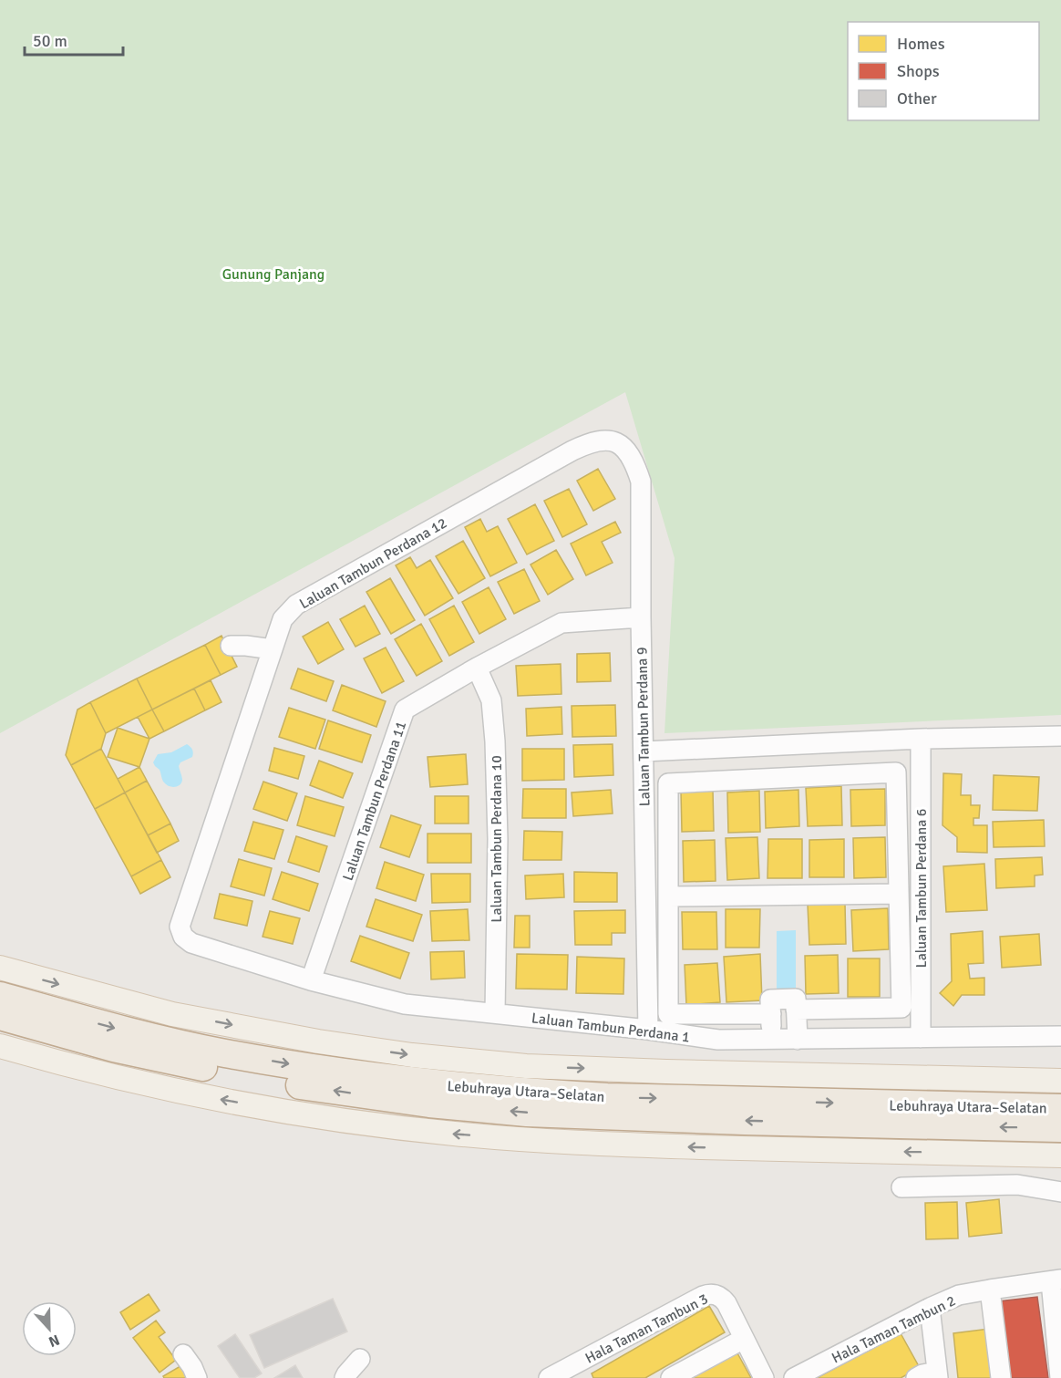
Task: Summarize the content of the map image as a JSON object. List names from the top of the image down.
{
  "streets": {
    "highway": ["Lebuhraya Utara–Selatan"],
    "street": [
      "Laluan Tambun Perdana 12",
      "Laluan Tambun Perdana 9",
      "Laluan Tambun Perdana 11",
      "Laluan Tambun Perdana 10",
      "Laluan Tambun Perdana 6",
      "Laluan Tambun Perdana 1",
      "Hala Taman Tambun 3",
      "Hala Taman Tambun 2"
    ]
  },
  "crossings": [
    ["Laluan Tambun Perdana 12", "Laluan Tambun Perdana 9"],
    ["Laluan Tambun Perdana 12", "Laluan Tambun Perdana 1"],
    ["Laluan Tambun Perdana 9", "Laluan Tambun Perdana 11"],
    ["Laluan Tambun Perdana 9", "Laluan Tambun Perdana 1"],
    ["Laluan Tambun Perdana 11", "Laluan Tambun Perdana 10"],
    ["Laluan Tambun Perdana 11", "Laluan Tambun Perdana 1"],
    ["Laluan Tambun Perdana 10", "Laluan Tambun Perdana 1"],
    ["Laluan Tambun Perdana 6", "Laluan Tambun Perdana 1"]
  ],
  "parks": ["Gunung Panjang"],
  "legend": ["Homes", "Shops", "Other"],
  "scale_bar": "50 m",
  "north": "bottom"
}
